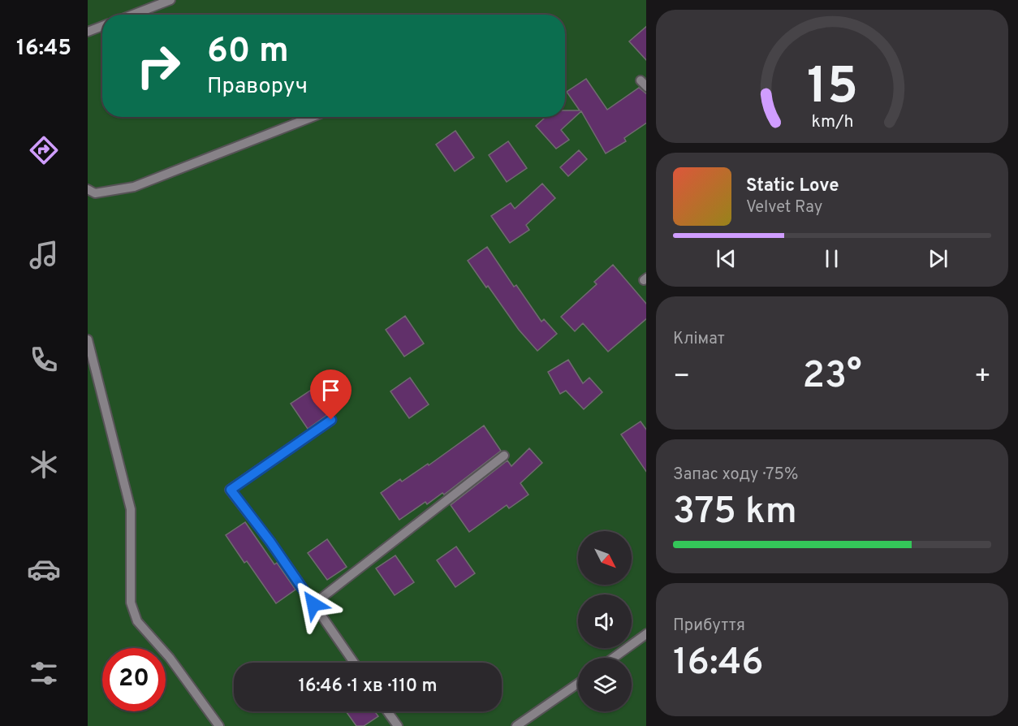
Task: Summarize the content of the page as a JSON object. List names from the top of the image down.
{
  "north": "bottom right",
  "page": {
    "tabs": "16:45",
    "turn": ["60 m", "Праворуч"],
    "song": ["Static Love", "Velvet Ray"],
    "tile": [
      "Клімат",
      ["Запас ходу · 75%", "375 km"],
      ["Прибуття", "16:46"]
    ],
    "heat": ["−", "23°", "+"],
    "limit": "20",
    "trip": "16:46 · 1 хв · 110 m",
    "gauge": ["15", "km/h"]
  }
}
